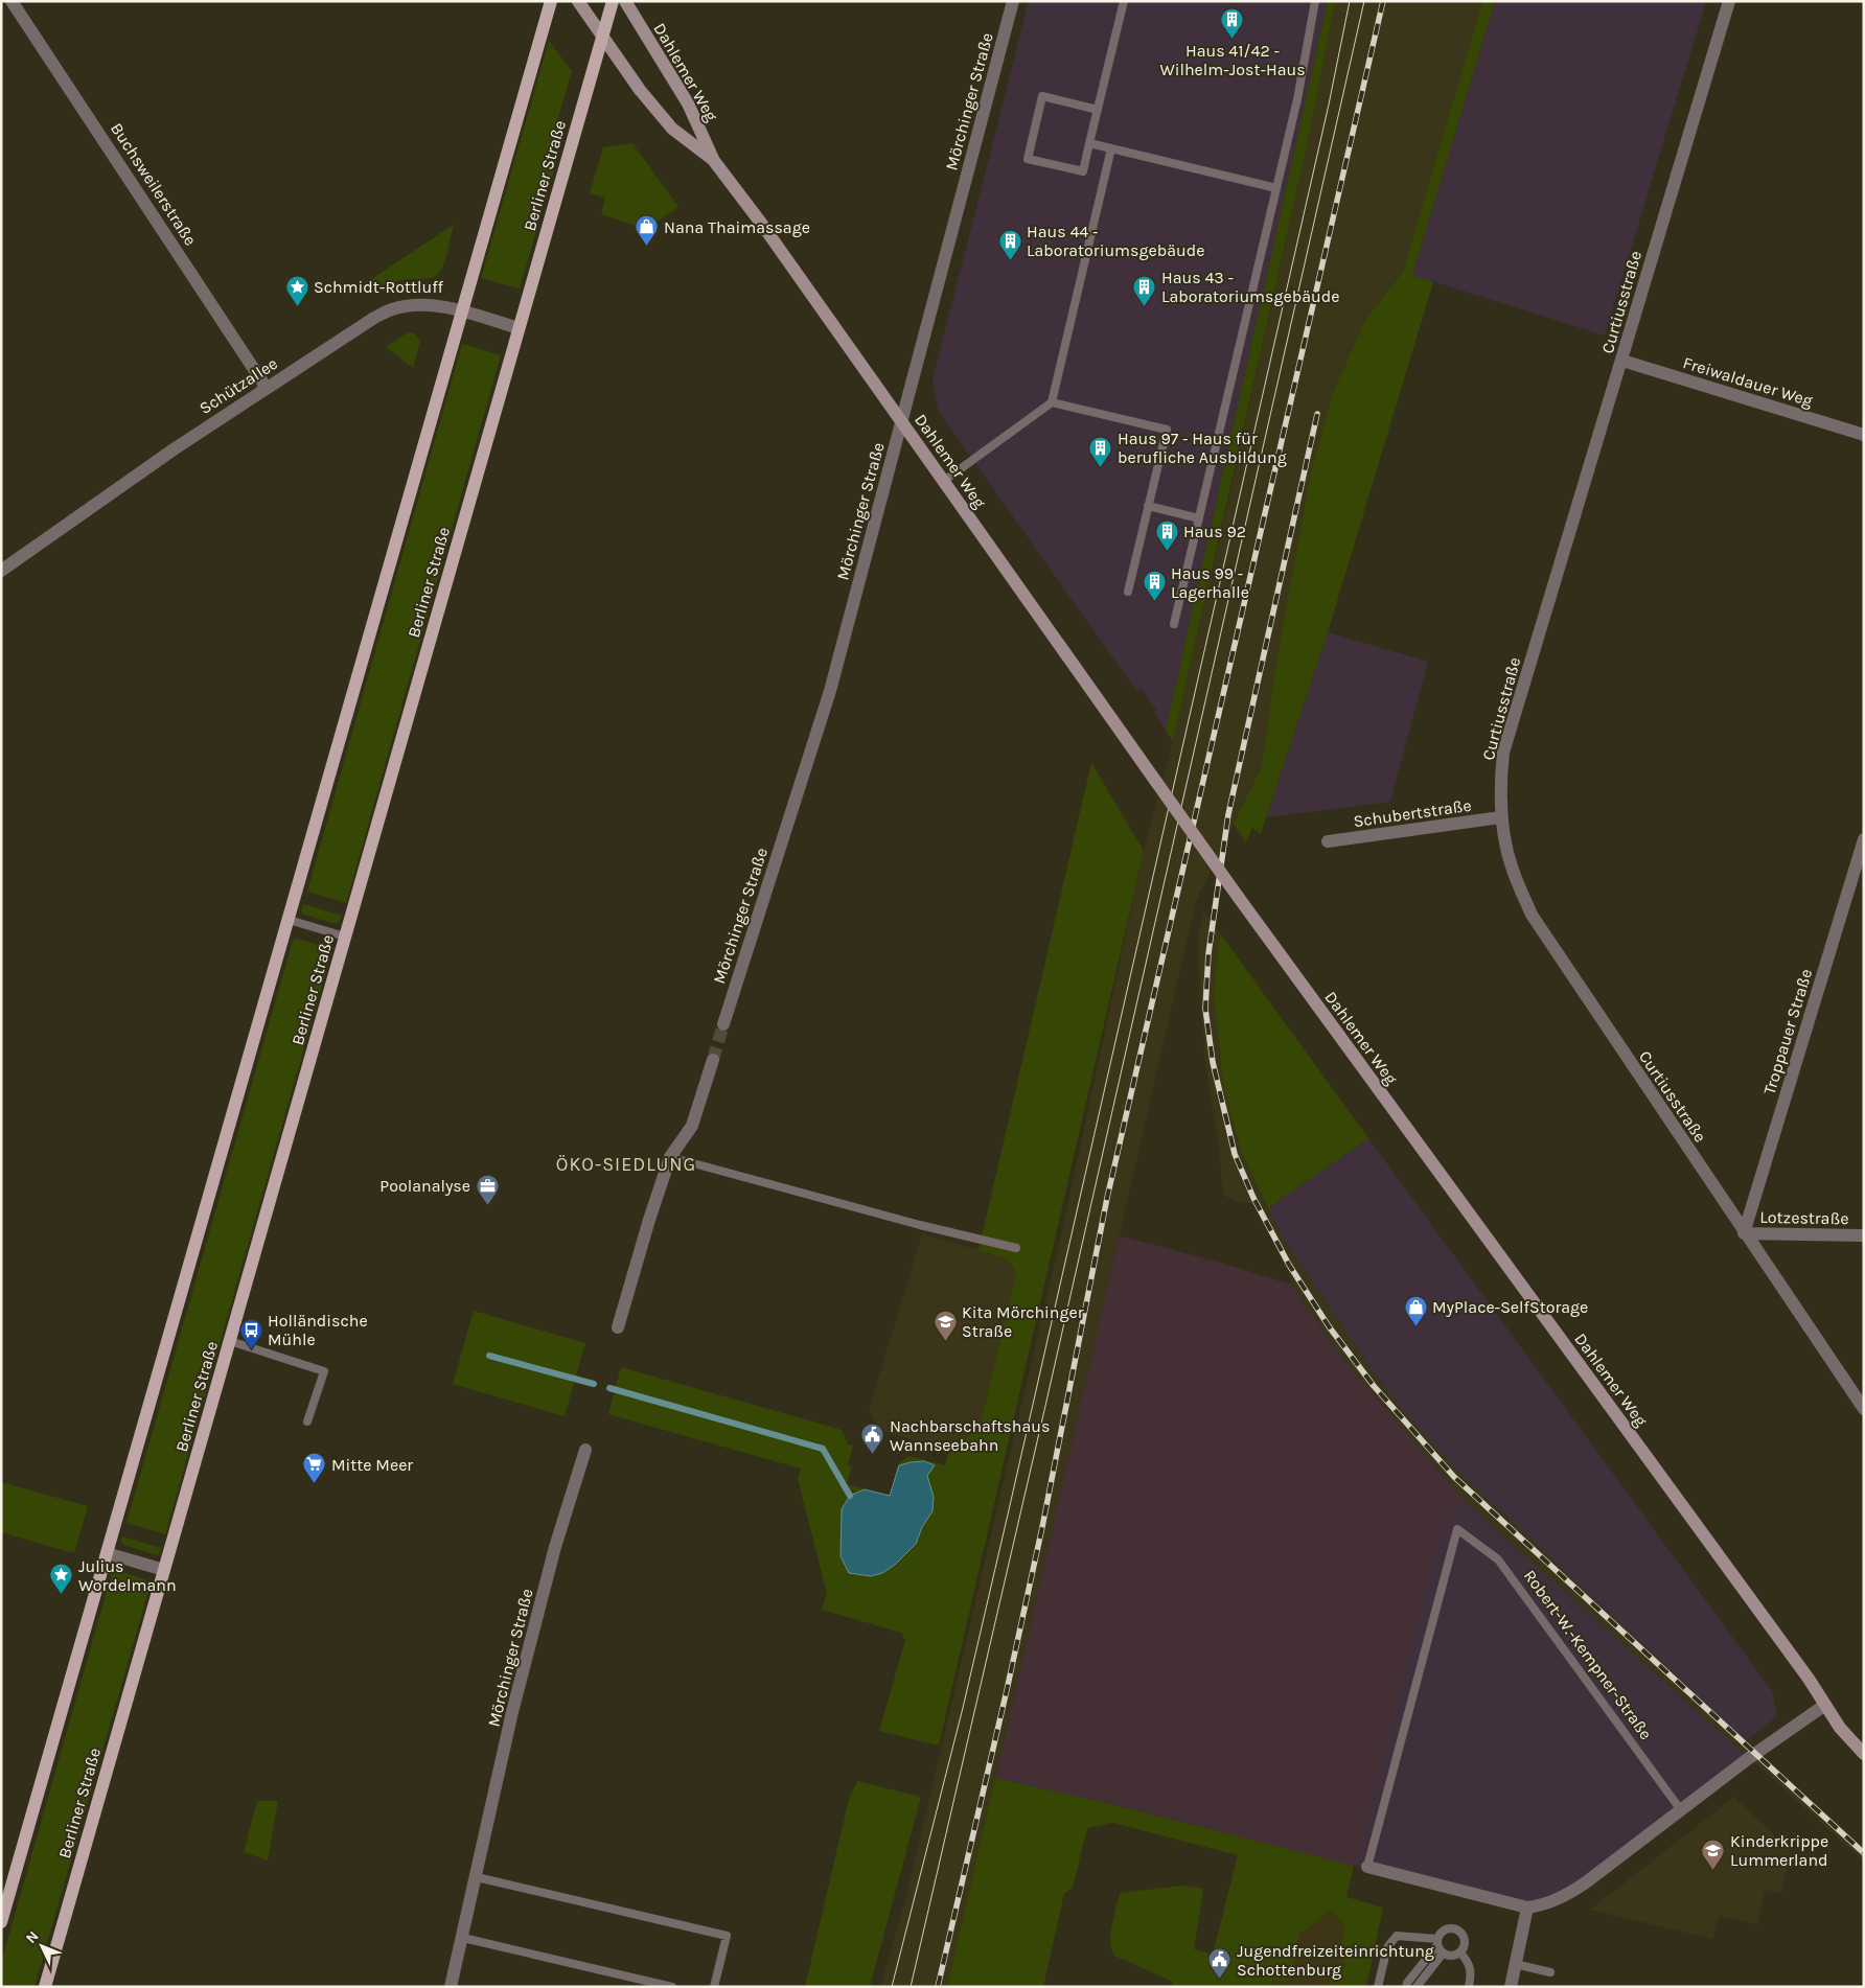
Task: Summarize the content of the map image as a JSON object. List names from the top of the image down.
{
  "streets": {
    "main road": ["Dahlemer Weg", "Berliner Straße"],
    "street": [
      "Mörchinger Straße",
      "Buchsweilerstraße",
      "Curtiusstraße",
      "Freiwaldauer Weg",
      "Schützallee",
      "Schubertstraße",
      "Troppauer Straße",
      "Lotzestraße"
    ],
    "lane": ["Robert-W.-Kempner-Straße"]
  },
  "crossings": [
    ["Dahlemer Weg", "Mörchinger Straße"],
    ["Dahlemer Weg", "Berliner Straße"],
    ["Berliner Straße", "Schützallee"],
    ["Buchsweilerstraße", "Schützallee"],
    ["Curtiusstraße", "Freiwaldauer Weg"],
    ["Curtiusstraße", "Schubertstraße"],
    ["Curtiusstraße", "Troppauer Straße"],
    ["Curtiusstraße", "Lotzestraße"],
    ["Troppauer Straße", "Lotzestraße"]
  ],
  "districts": ["ÖKO-SIEDLUNG"],
  "places": {
    "building": [
      "Haus 41/42 - Wilhelm-Jost-Haus",
      "Haus 44 - Laboratoriumsgebäude",
      "Haus 43 - Laboratoriumsgebäude",
      "Haus 97 - Haus für berufliche Ausbildung",
      "Haus 92",
      "Haus 99 - Lagerhalle"
    ],
    "shop": ["Nana Thaimassage", "MyPlace-SelfStorage"],
    "place": ["Schmidt-Rottluff", "Julius Wordelmann"],
    "office": ["Poolanalyse"],
    "school or university": ["Kita Mörchinger Straße", "Kinderkrippe Lummerland"],
    "bus stop": ["Holländische Mühle"],
    "public building": ["Nachbarschaftshaus Wannseebahn", "Jugendfreizeiteinrichtung Schottenburg"],
    "supermarket": ["Mitte Meer"]
  },
  "north": "top left"
}
